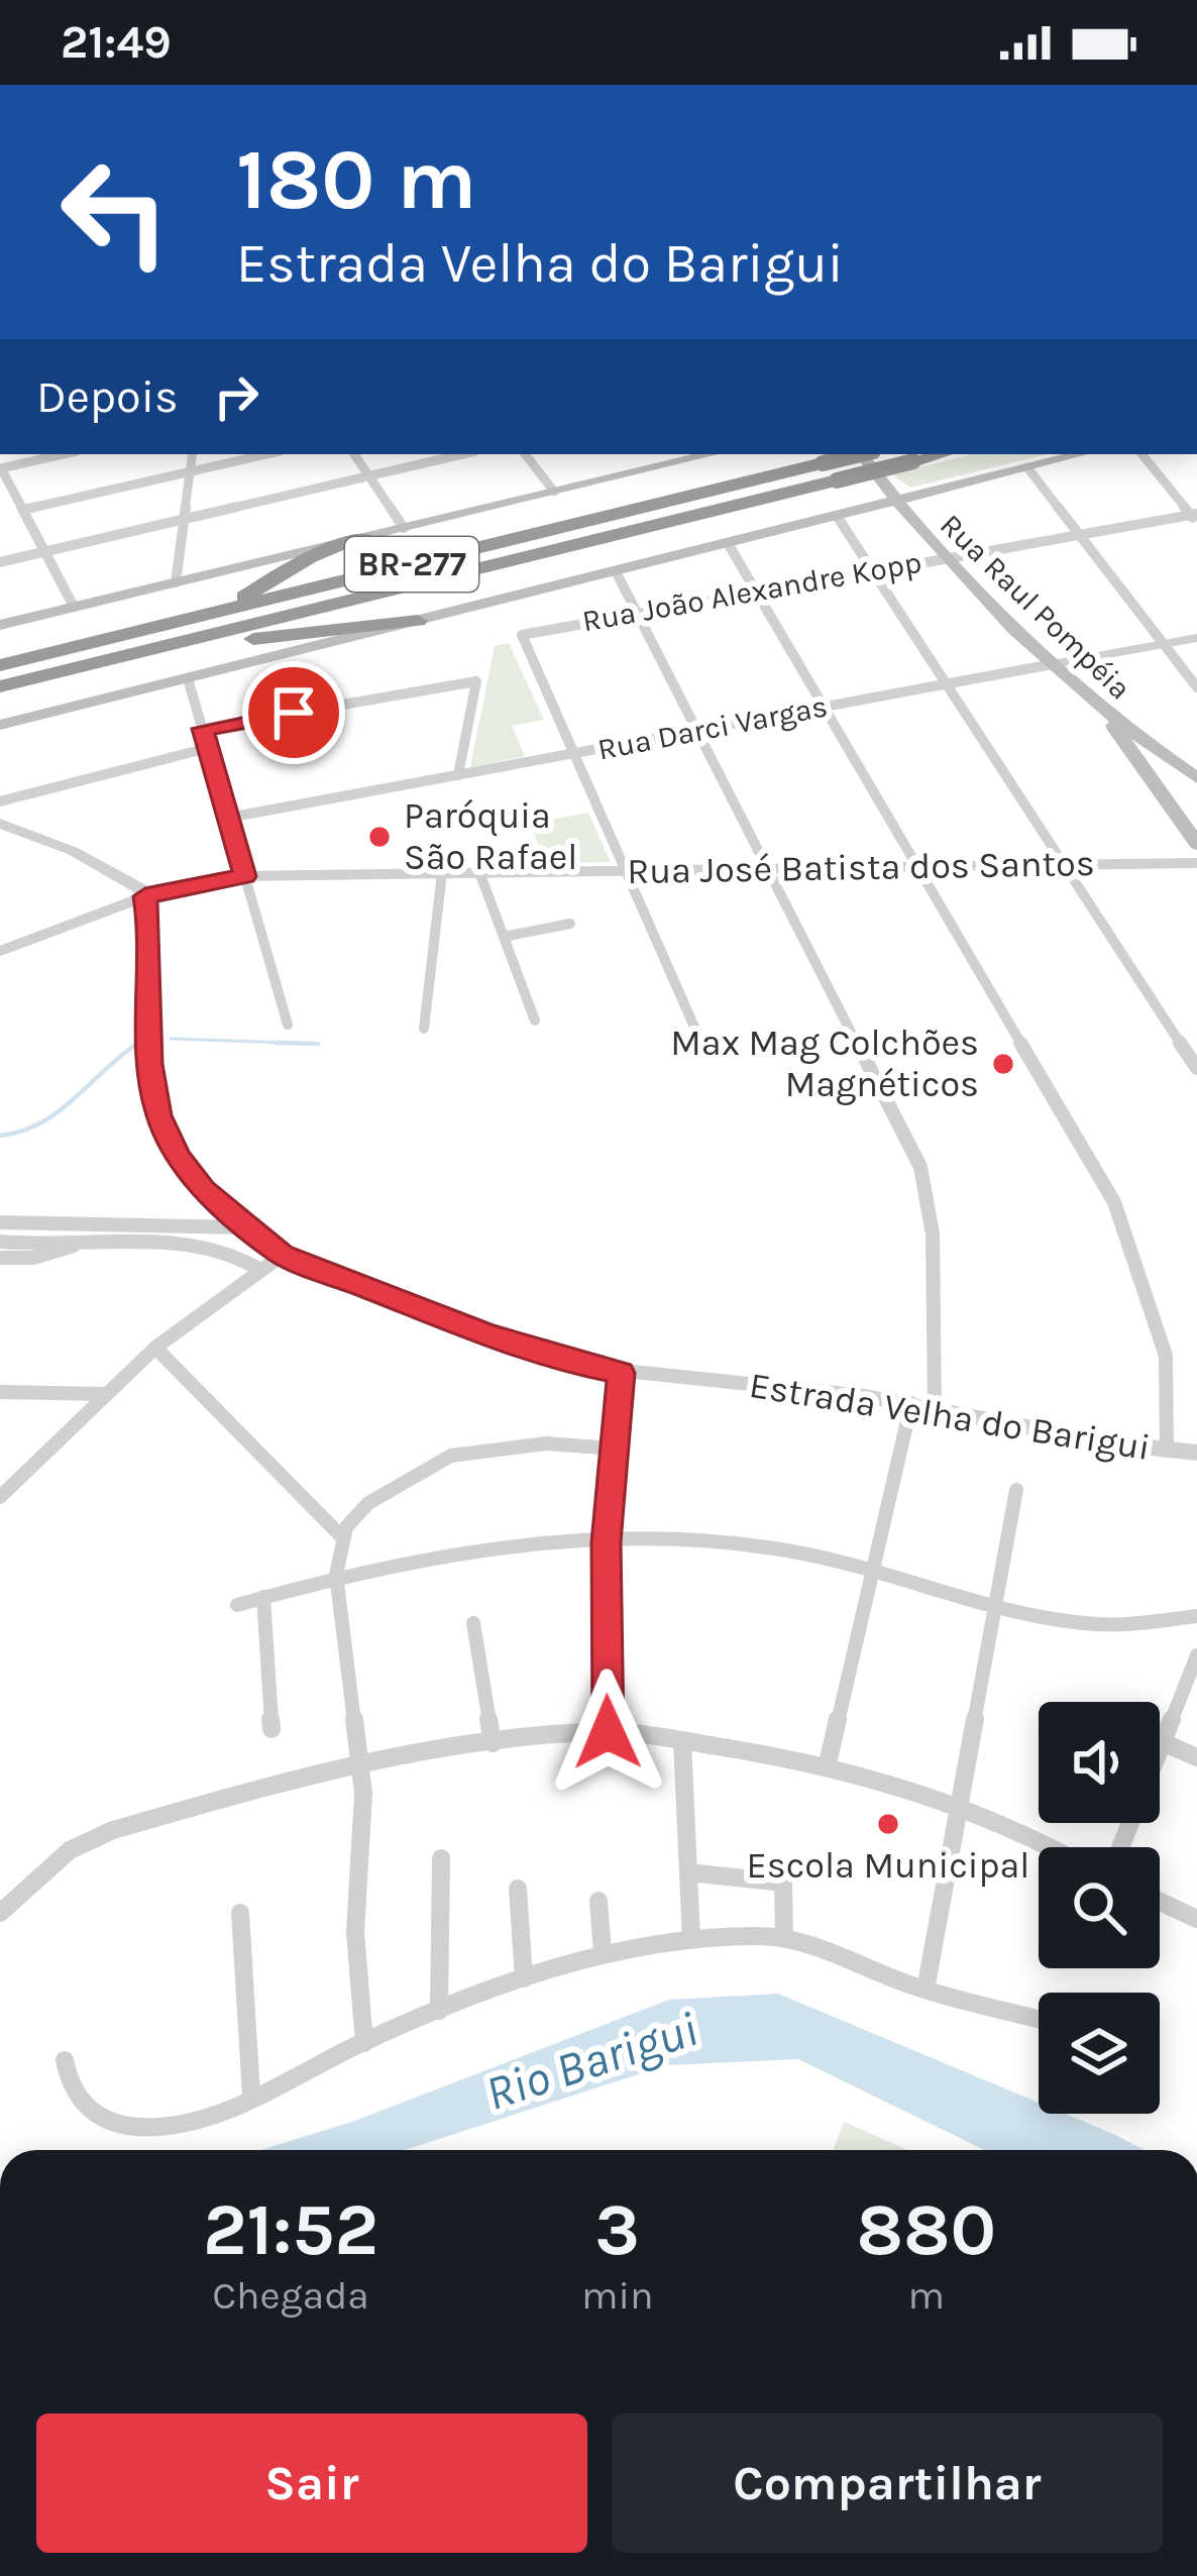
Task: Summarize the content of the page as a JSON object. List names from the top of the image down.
{
  "streets": {
    "highway": ["BR-277"],
    "main road": ["Rua Raul Pompéia"],
    "street": [
      "Rua João Alexandre Kopp",
      "Rua Darci Vargas",
      "Rua José Batista dos Santos",
      "Estrada Velha do Barigui"
    ]
  },
  "crossings": [
    ["Rua João Alexandre Kopp", "Rua Raul Pompéia"],
    ["Rua João Alexandre Kopp", "Rua Darci Vargas"],
    ["Rua Raul Pompéia", "Rua Darci Vargas"],
    ["Rua José Batista dos Santos", "Estrada Velha do Barigui"]
  ],
  "water": ["Rio Barigui"],
  "places": ["Paróquia São Rafael", "Max Mag Colchões Magnéticos", "Escola Municipal"],
  "page": {
    "status": "21:49",
    "turn": ["180 m", "Estrada Velha do Barigui"],
    "then": "Depois",
    "eta": [
      "21:52",
      "Chegada",
      "3",
      "min",
      "880",
      "m"
    ],
    "buttons": ["Sair", "Compartilhar"]
  }
}
